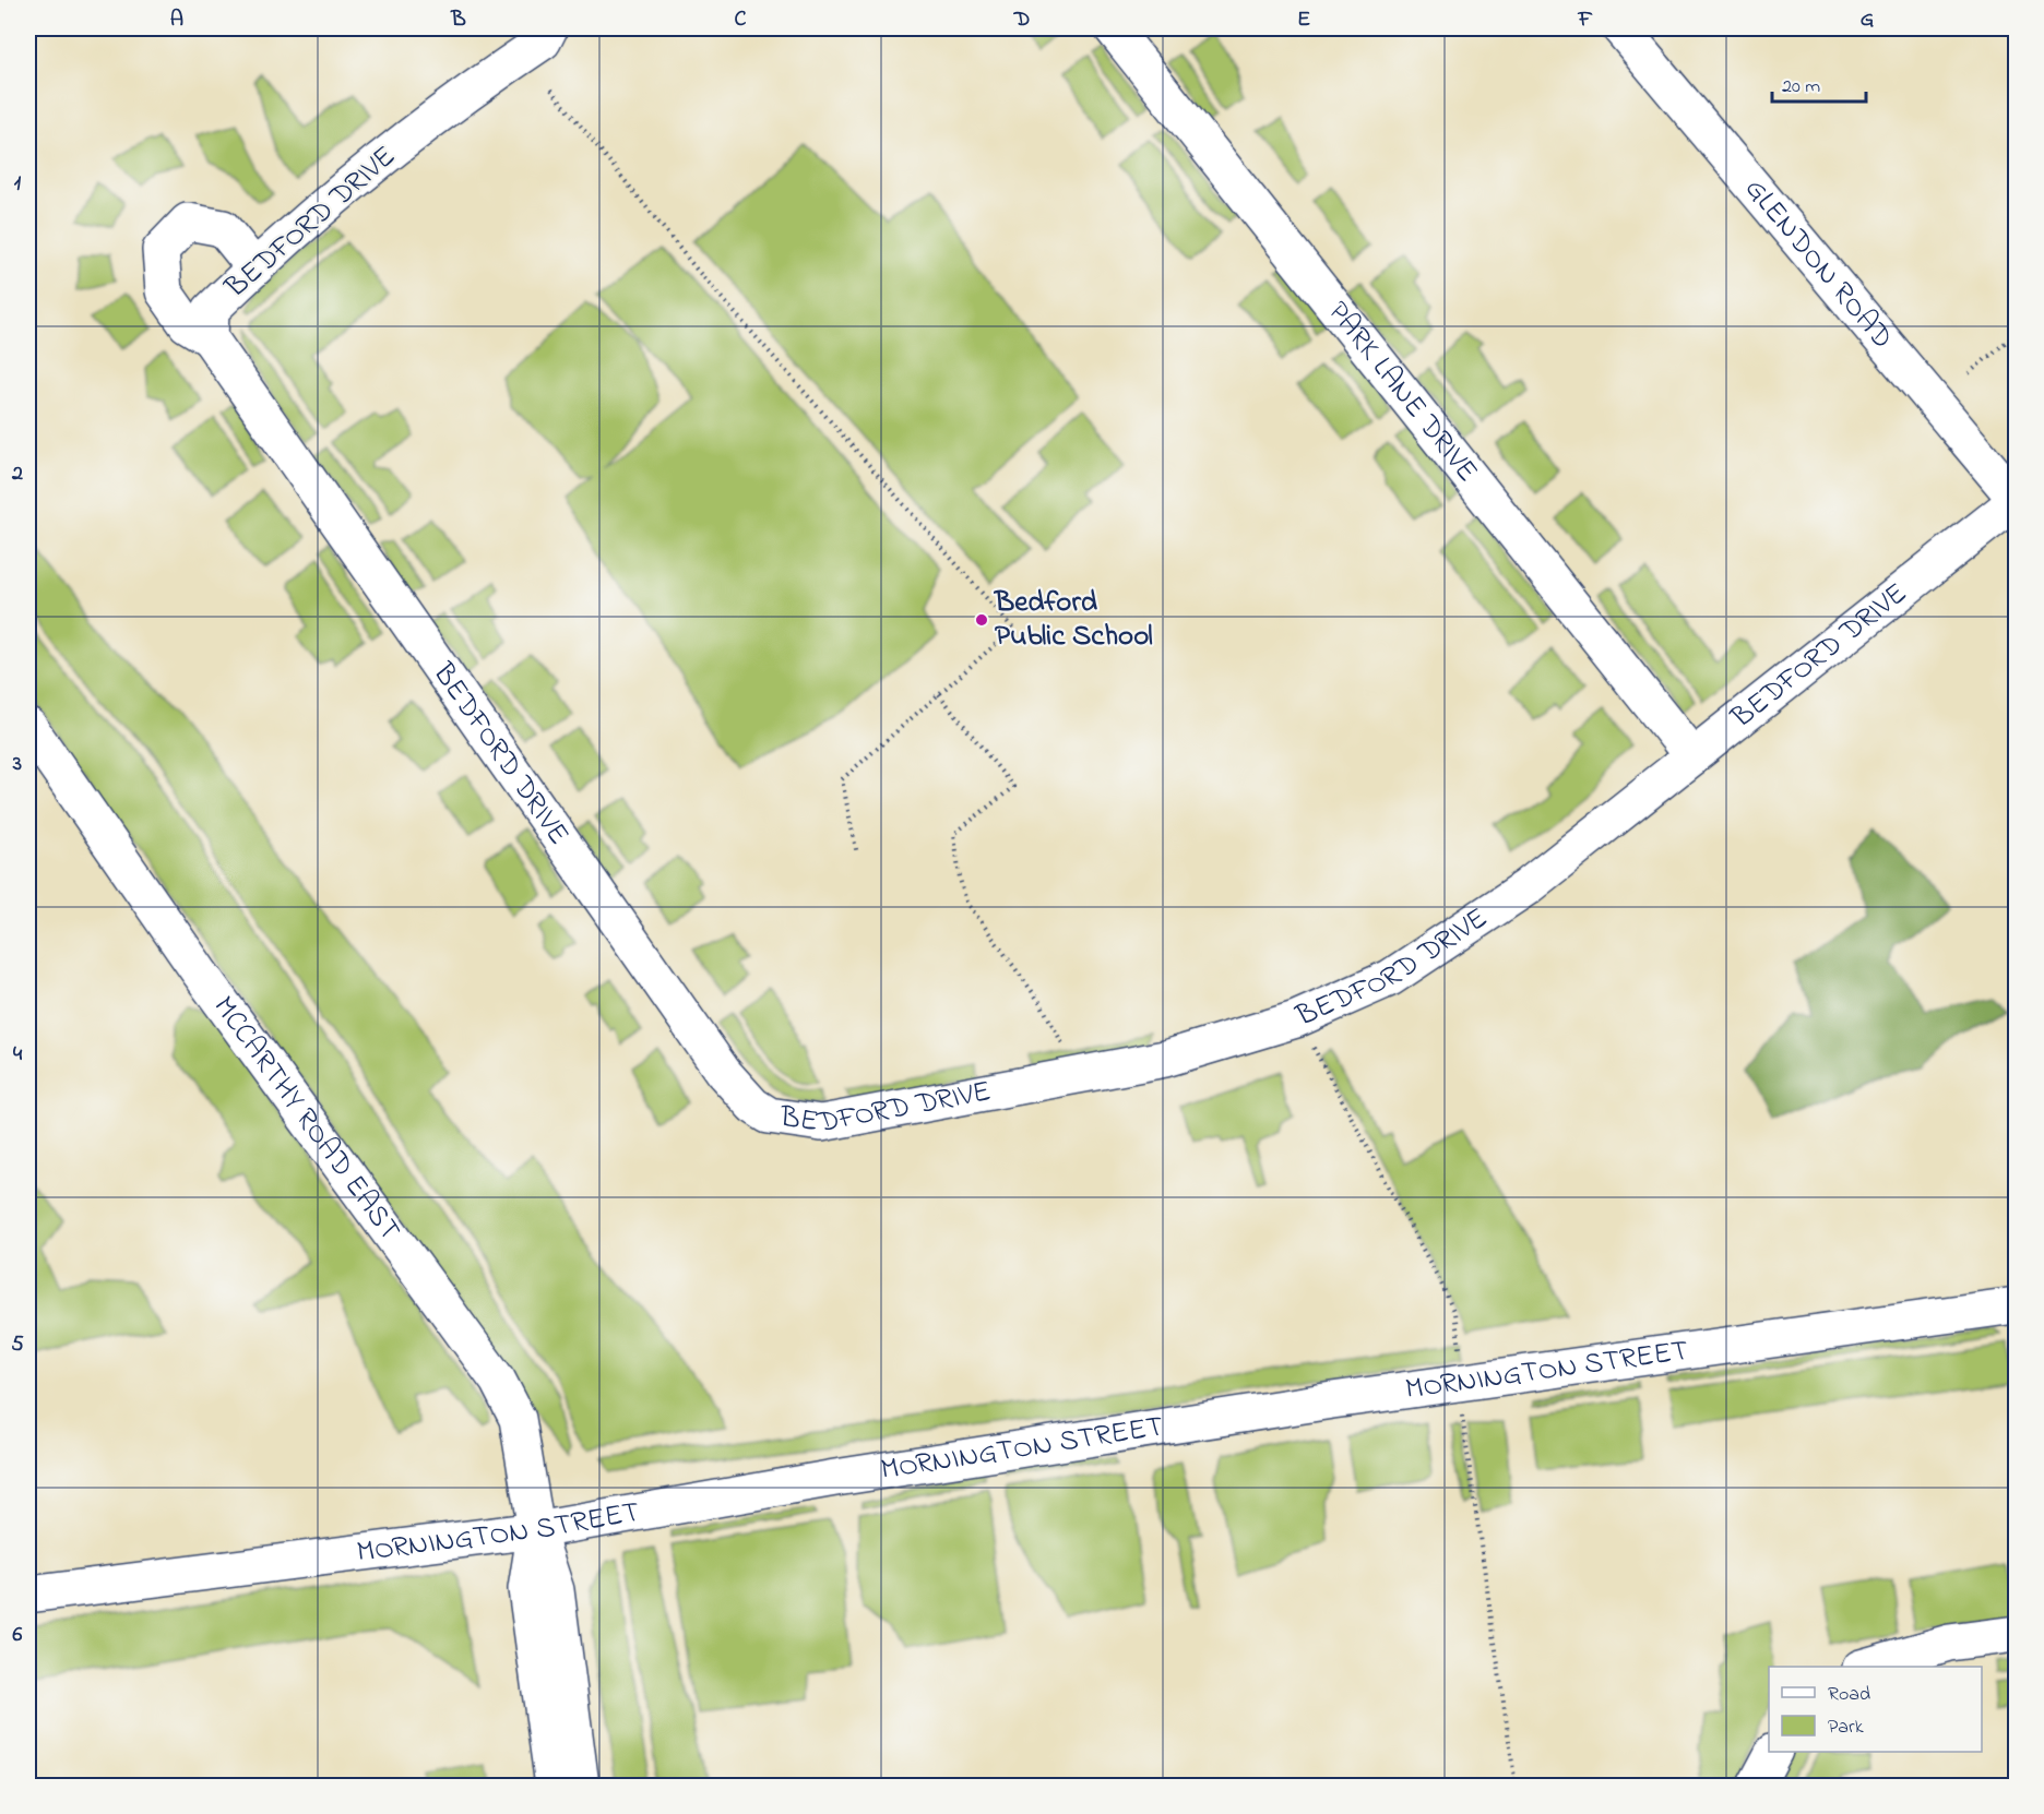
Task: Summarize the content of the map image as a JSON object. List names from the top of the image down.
{
  "streets": {
    "street": [
      "BEDFORD DRIVE",
      "GLENDON ROAD",
      "PARK LANE DRIVE",
      "MCCARTHY ROAD EAST",
      "MORNINGTON STREET"
    ]
  },
  "crossings": [
    ["BEDFORD DRIVE", "GLENDON ROAD"],
    ["BEDFORD DRIVE", "PARK LANE DRIVE"],
    ["MCCARTHY ROAD EAST", "MORNINGTON STREET"]
  ],
  "places": ["Bedford Public School"],
  "legend": ["Road", "Park"],
  "scale_bar": "20 m",
  "grid": {
    "columns": [
      "A",
      "B",
      "C",
      "D",
      "E",
      "F",
      "G"
    ],
    "rows": [
      "1",
      "2",
      "3",
      "4",
      "5",
      "6"
    ]
  }
}
